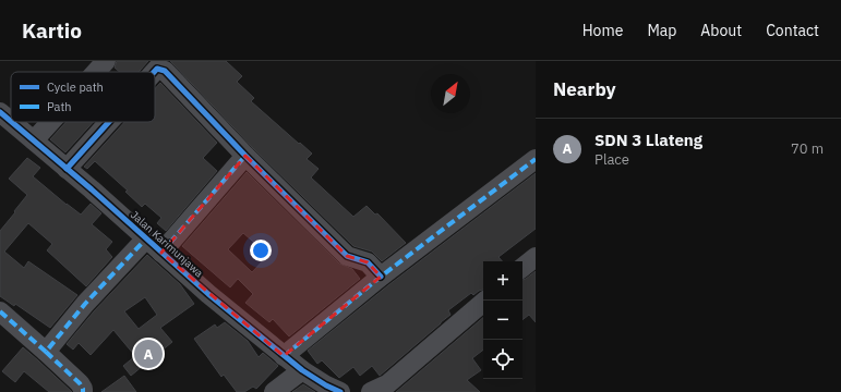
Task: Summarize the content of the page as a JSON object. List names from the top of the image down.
{
  "streets": {
    "street": ["Jalan Karimunjawa"]
  },
  "legend": ["Cycle path", "Path"],
  "north": "top right",
  "page": {
    "header": "Kartio",
    "nav": [
      "Home",
      "Map",
      "About",
      "Contact"
    ],
    "heading": "Nearby",
    "list": [
      {
        "mark": "A",
        "name": "SDN 3 Llateng",
        "note": "Place",
        "value": "70 m"
      }
    ],
    "map_buttons": ["+", "−"],
    "pins": "A"
  }
}
